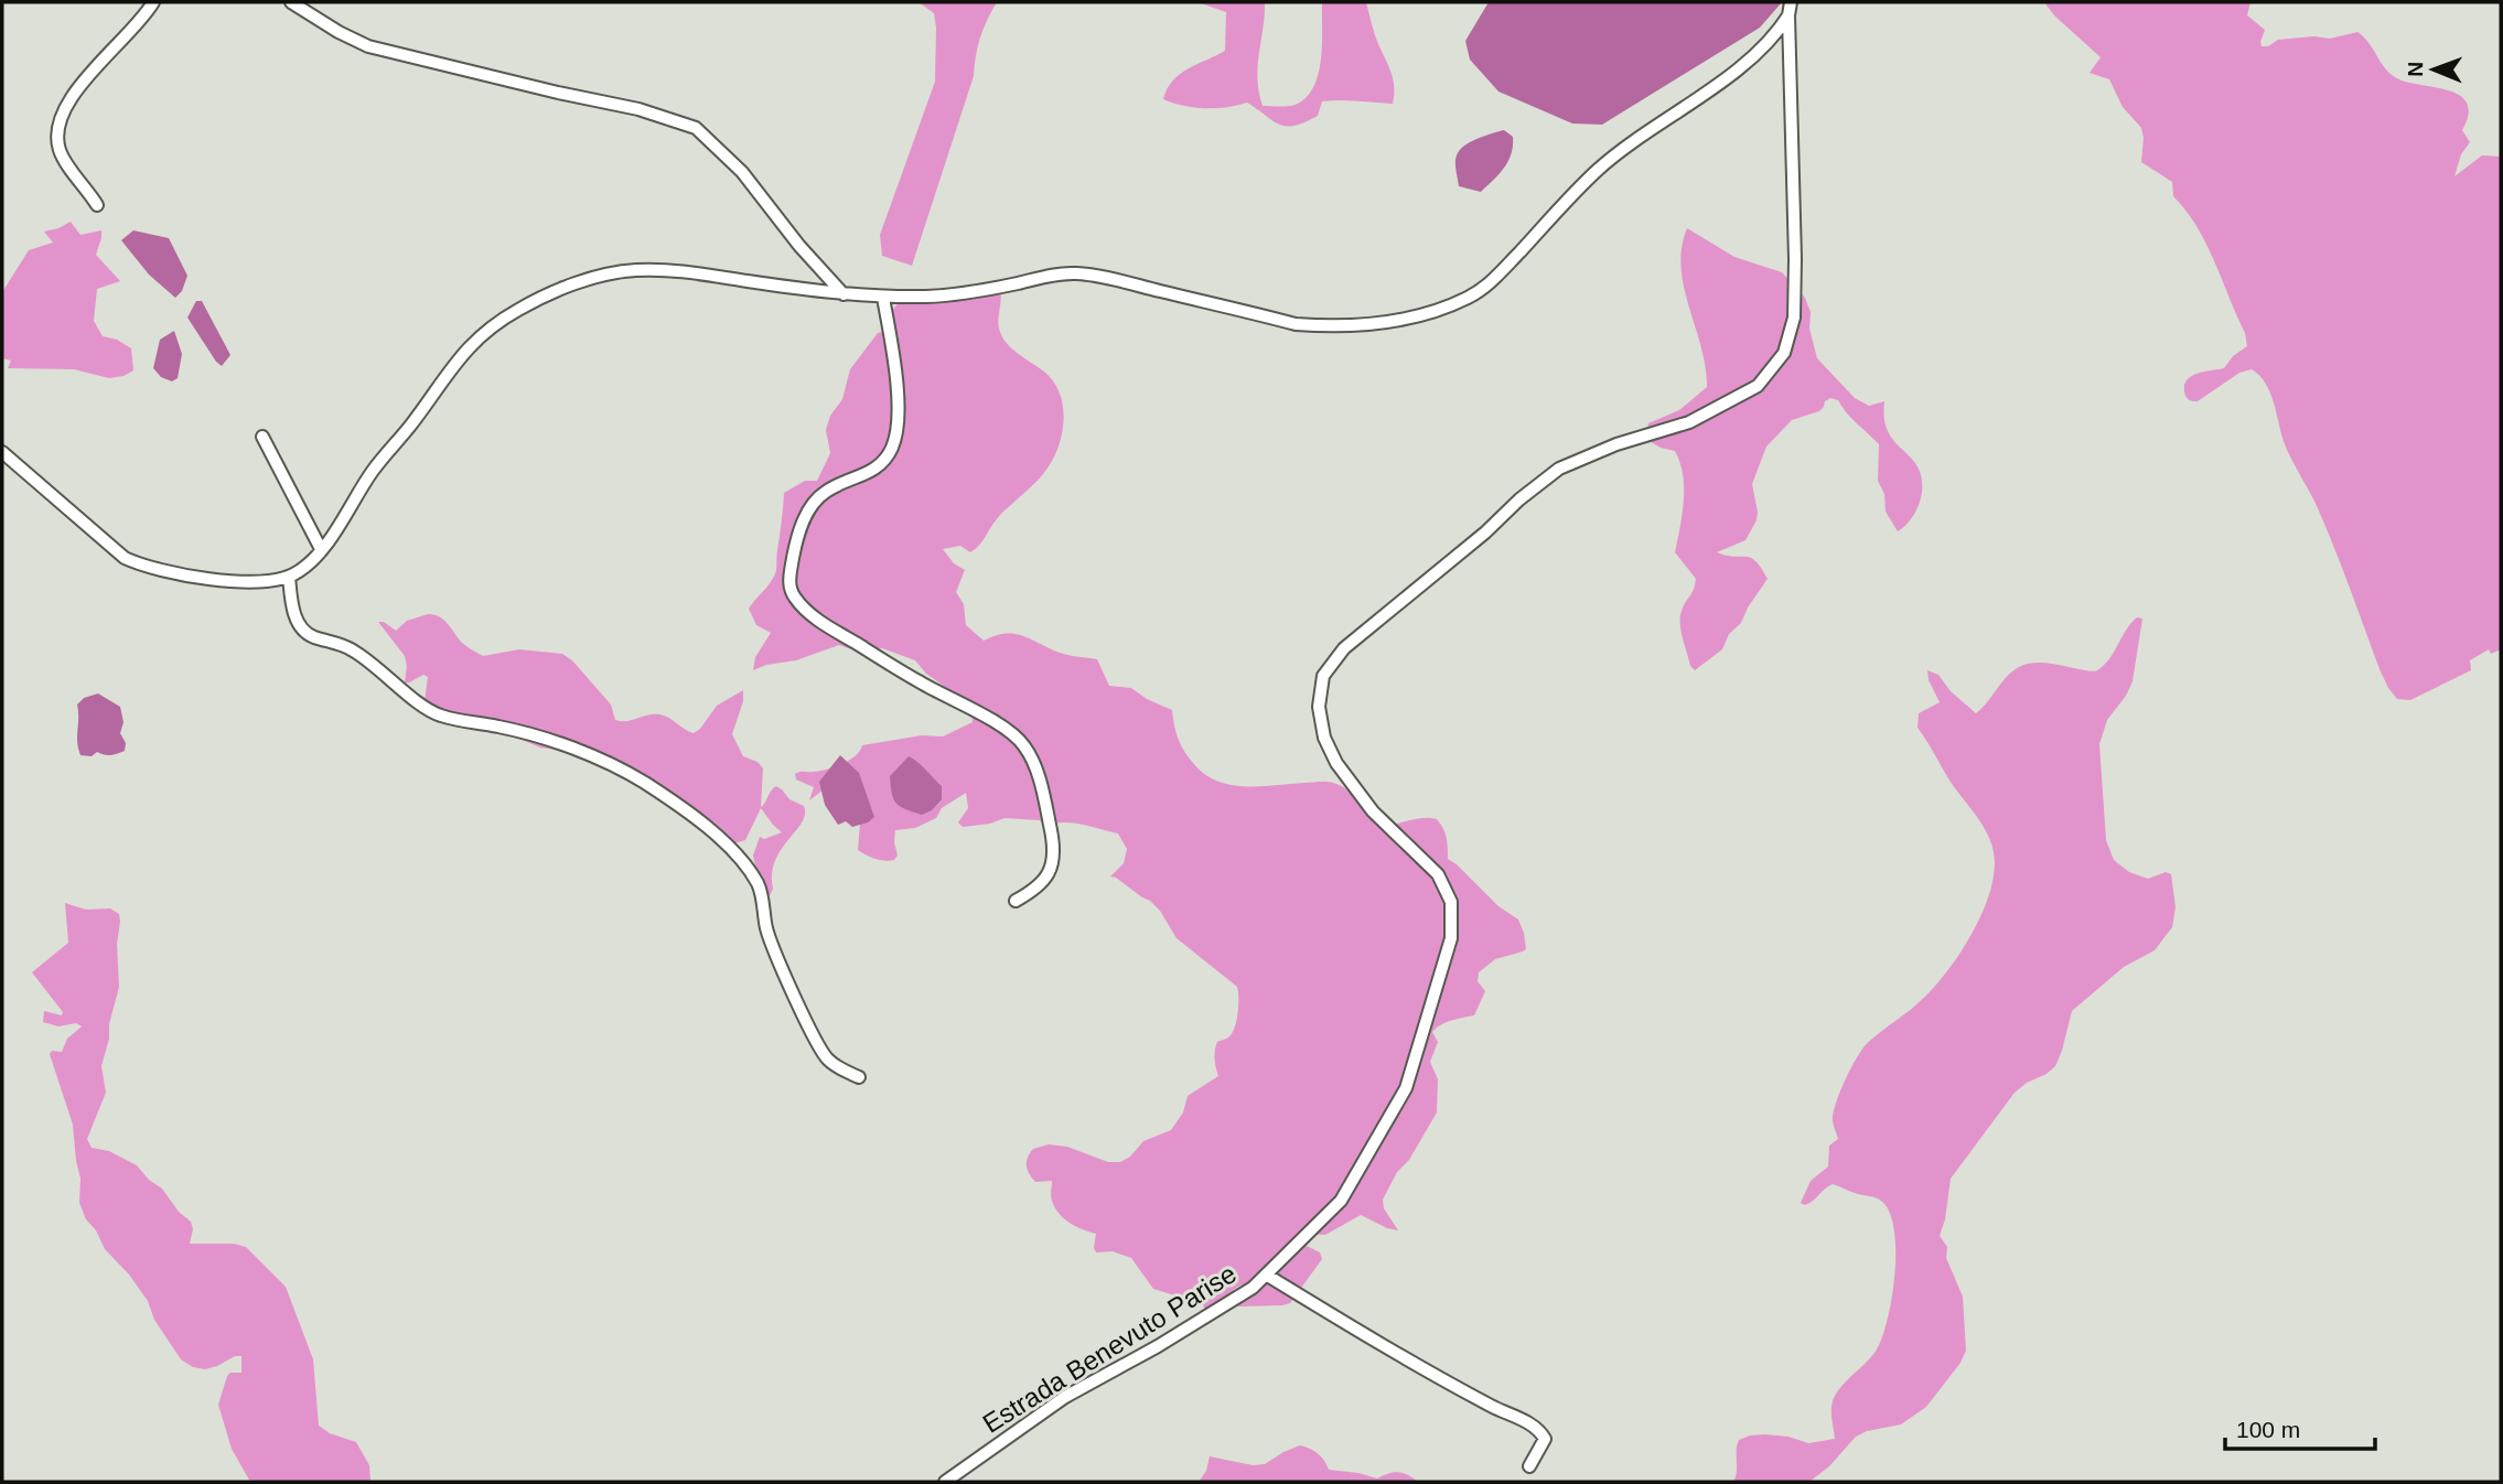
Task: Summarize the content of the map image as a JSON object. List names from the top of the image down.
{
  "streets": {
    "street": ["Estrada Benevuto Parise"]
  },
  "scale_bar": "100 m",
  "north": "left"
}
